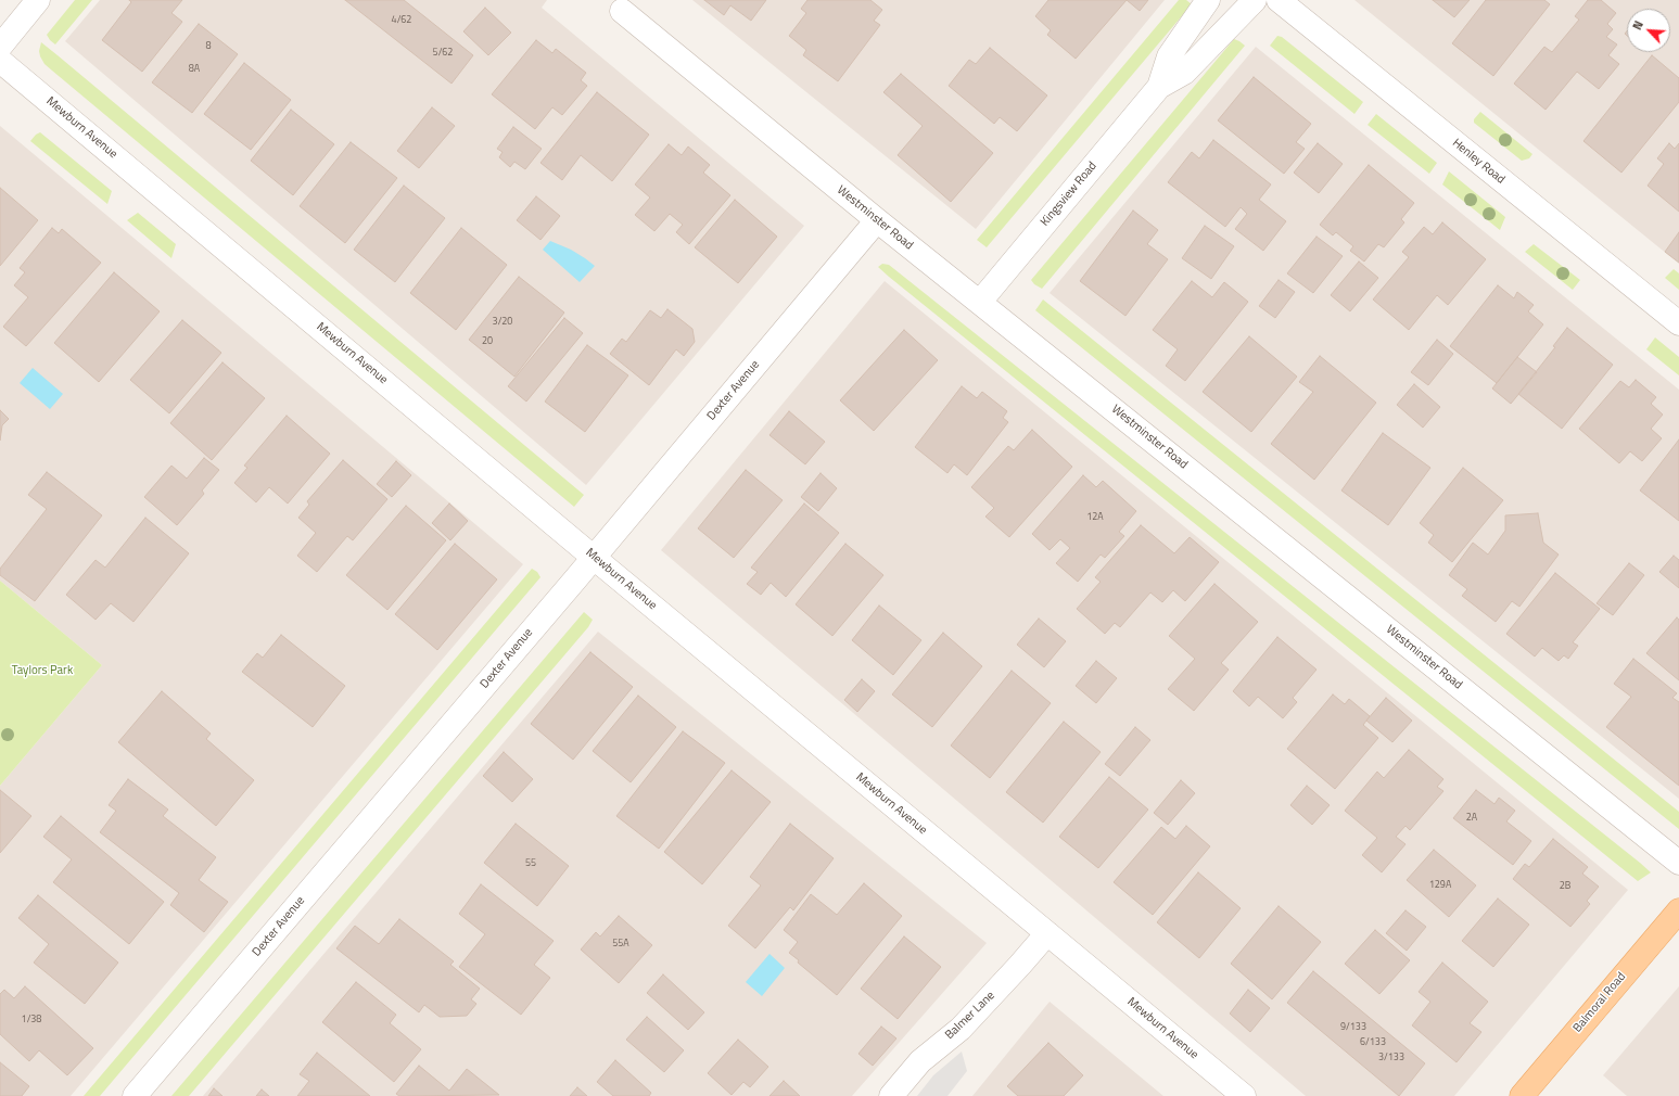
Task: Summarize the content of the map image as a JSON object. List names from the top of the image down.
{
  "streets": {
    "main road": ["Balmoral Road"],
    "street": [
      "Mewburn Avenue",
      "Henley Road",
      "Kingsview Road",
      "Westminster Road",
      "Dexter Avenue",
      "Balmer Lane"
    ]
  },
  "crossings": [
    ["Mewburn Avenue", "Dexter Avenue"],
    ["Mewburn Avenue", "Balmer Lane"],
    ["Kingsview Road", "Westminster Road"],
    ["Westminster Road", "Dexter Avenue"]
  ],
  "parks": ["Taylors Park"],
  "house_numbers": [
    "4/62",
    "8",
    "5/62",
    "8A",
    "3/20",
    "20",
    "12A",
    "2A",
    "55",
    "129A",
    "2B",
    "55A",
    "1/38",
    "9/133",
    "6/133",
    "3/133"
  ],
  "north": "top left"
}
